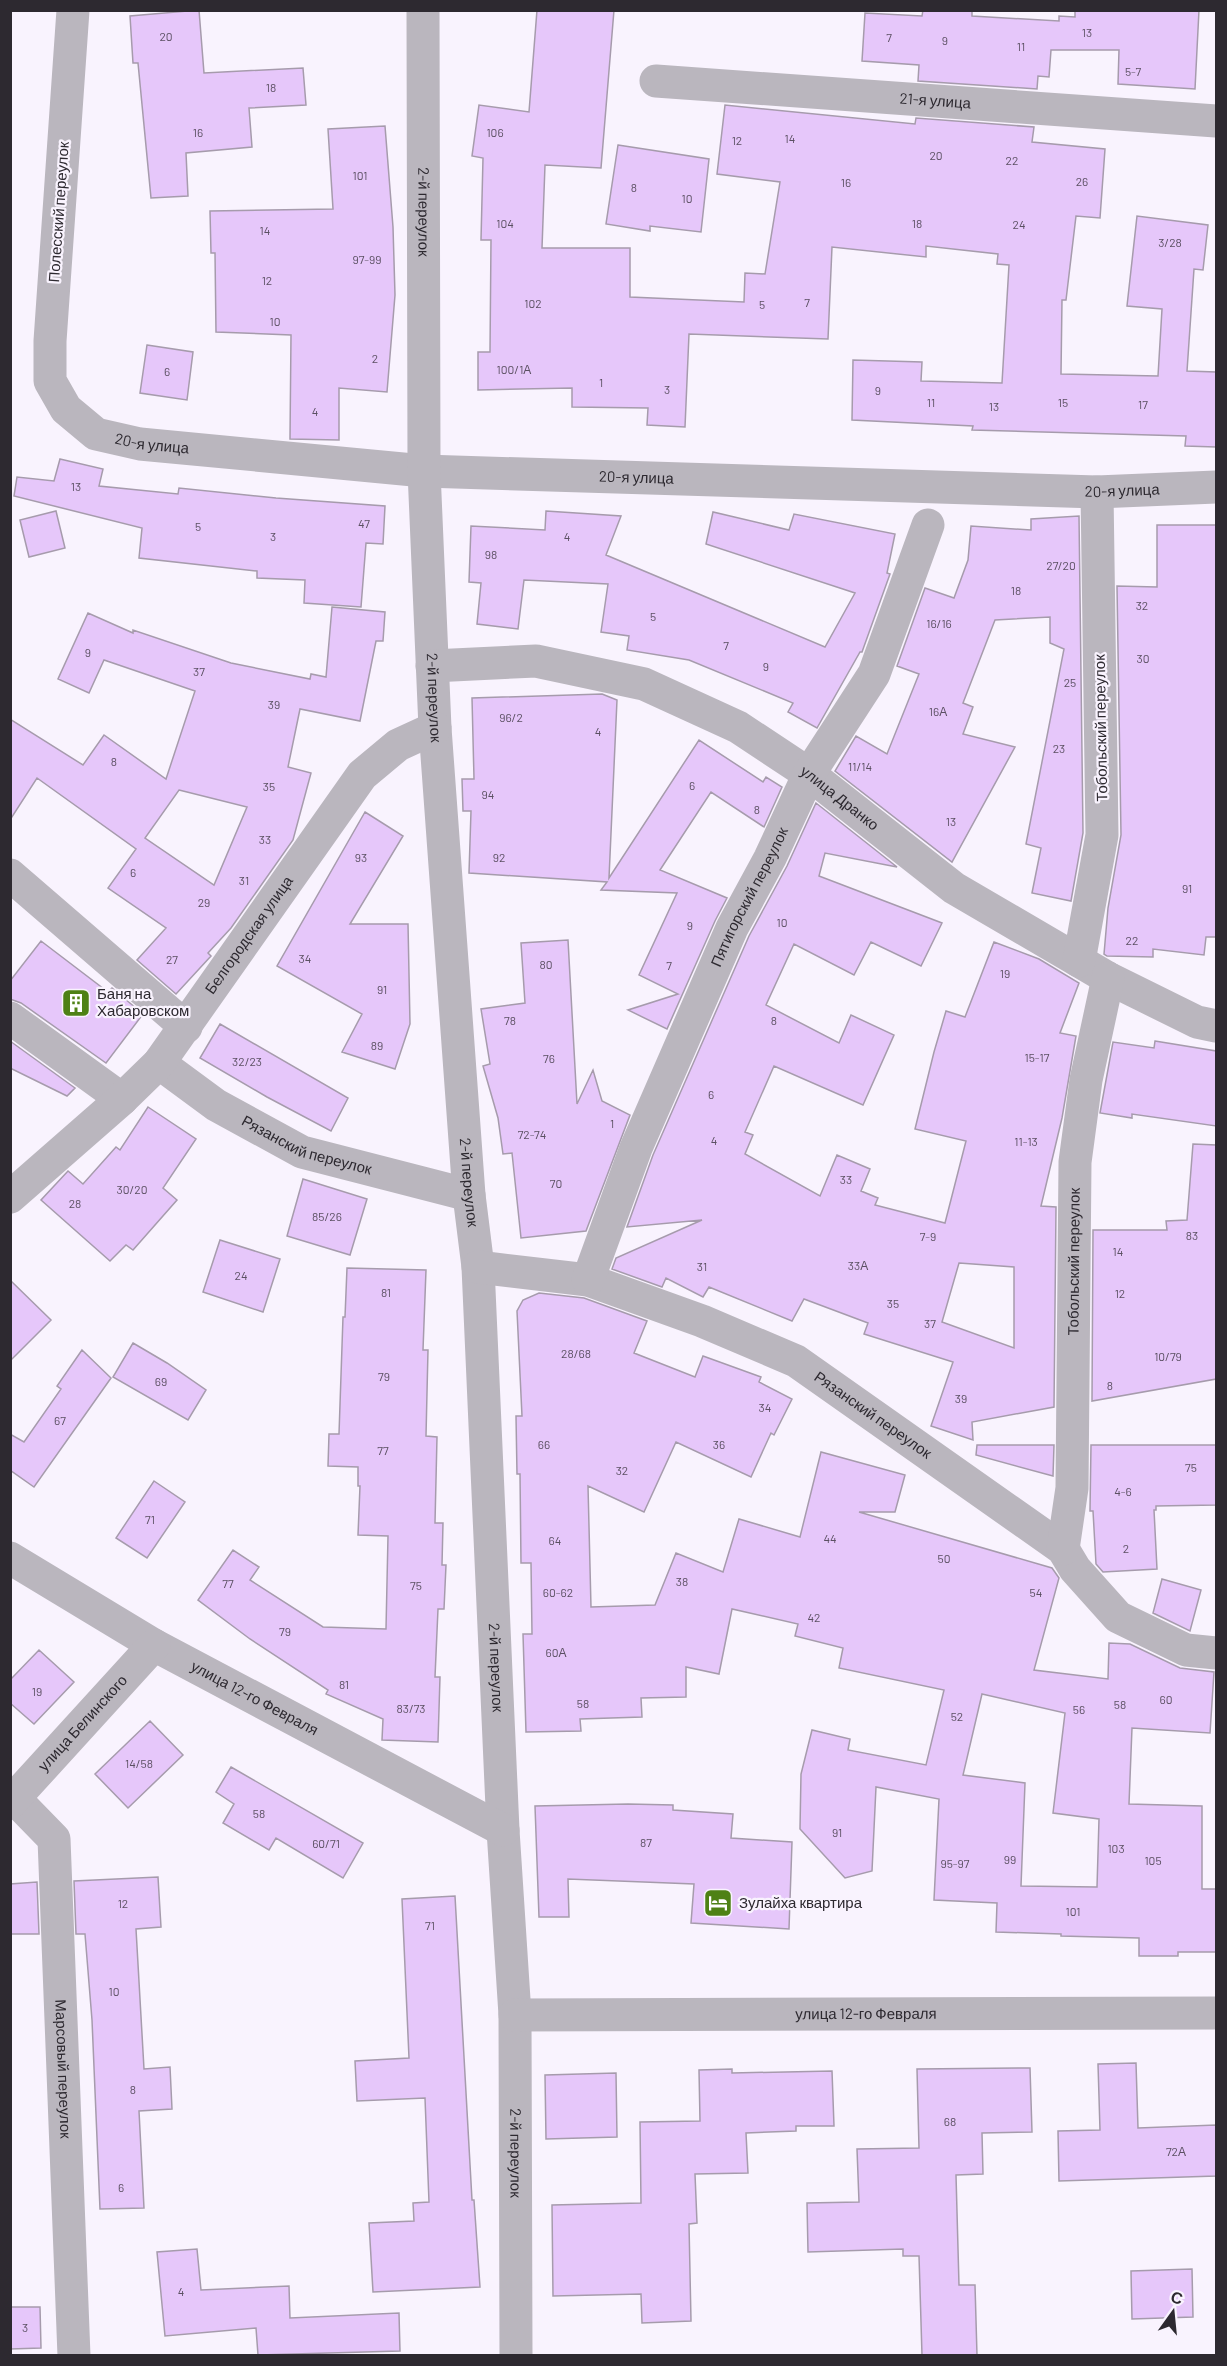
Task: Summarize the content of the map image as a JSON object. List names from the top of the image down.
{
  "streets": {
    "street": [
      "21-я улица",
      "Полесский переулок",
      "2-й переулок",
      "20-я улица",
      "Тобольский переулок",
      "улица Дранко",
      "Пятигорский переулок",
      "Белгородская улица",
      "Рязанский переулок",
      "улица 12-го Февраля",
      "улица Белинского",
      "Марсовый переулок"
    ]
  },
  "crossings": [
    ["Полесский переулок", "20-я улица"],
    ["2-й переулок", "20-я улица"],
    ["2-й переулок", "улица Дранко"],
    ["2-й переулок", "Белгородская улица"],
    ["2-й переулок", "Рязанский переулок"],
    ["2-й переулок", "улица 12-го Февраля"],
    ["20-я улица", "Тобольский переулок"],
    ["Тобольский переулок", "улица Дранко"],
    ["Тобольский переулок", "Рязанский переулок"],
    ["улица Дранко", "Пятигорский переулок"],
    ["Пятигорский переулок", "Рязанский переулок"],
    ["Белгородская улица", "Рязанский переулок"],
    ["улица 12-го Февраля", "улица Белинского"],
    ["улица Белинского", "Марсовый переулок"]
  ],
  "places": {
    "building": ["Баня на Хабаровском"],
    "hotel": ["Зулайха квартира"]
  },
  "house_numbers": [
    "13",
    "20",
    "7",
    "9",
    "11",
    "5-7",
    "18",
    "16",
    "106",
    "14",
    "12",
    "20",
    "22",
    "101",
    "26",
    "16",
    "8",
    "10",
    "104",
    "18",
    "24",
    "14",
    "3/28",
    "97-99",
    "12",
    "7",
    "102",
    "5",
    "10",
    "2",
    "100/1А",
    "6",
    "1",
    "3",
    "9",
    "11",
    "15",
    "17",
    "13",
    "4",
    "13",
    "47",
    "5",
    "3",
    "4",
    "98",
    "27/20",
    "18",
    "32",
    "5",
    "16/16",
    "7",
    "9",
    "30",
    "9",
    "37",
    "25",
    "39",
    "16А",
    "96/2",
    "4",
    "23",
    "8",
    "11/14",
    "6",
    "35",
    "94",
    "8",
    "13",
    "33",
    "93",
    "92",
    "6",
    "31",
    "91",
    "29",
    "10",
    "9",
    "22",
    "34",
    "27",
    "80",
    "7",
    "19",
    "91",
    "78",
    "8",
    "89",
    "15-17",
    "76",
    "32/23",
    "6",
    "1",
    "72-74",
    "4",
    "11-13",
    "33",
    "70",
    "30/20",
    "28",
    "85/26",
    "83",
    "7-9",
    "14",
    "33А",
    "31",
    "24",
    "81",
    "12",
    "35",
    "37",
    "28/68",
    "10/79",
    "79",
    "69",
    "8",
    "39",
    "34",
    "67",
    "66",
    "36",
    "77",
    "75",
    "32",
    "4-6",
    "71",
    "44",
    "64",
    "2",
    "50",
    "38",
    "77",
    "75",
    "60-62",
    "54",
    "42",
    "79",
    "60А",
    "81",
    "19",
    "60",
    "58",
    "58",
    "83/73",
    "56",
    "52",
    "14/58",
    "58",
    "91",
    "87",
    "60/71",
    "103",
    "99",
    "105",
    "95-97",
    "12",
    "101",
    "71",
    "10",
    "8",
    "68",
    "72А",
    "6",
    "4",
    "3"
  ],
  "north": "top"
}
